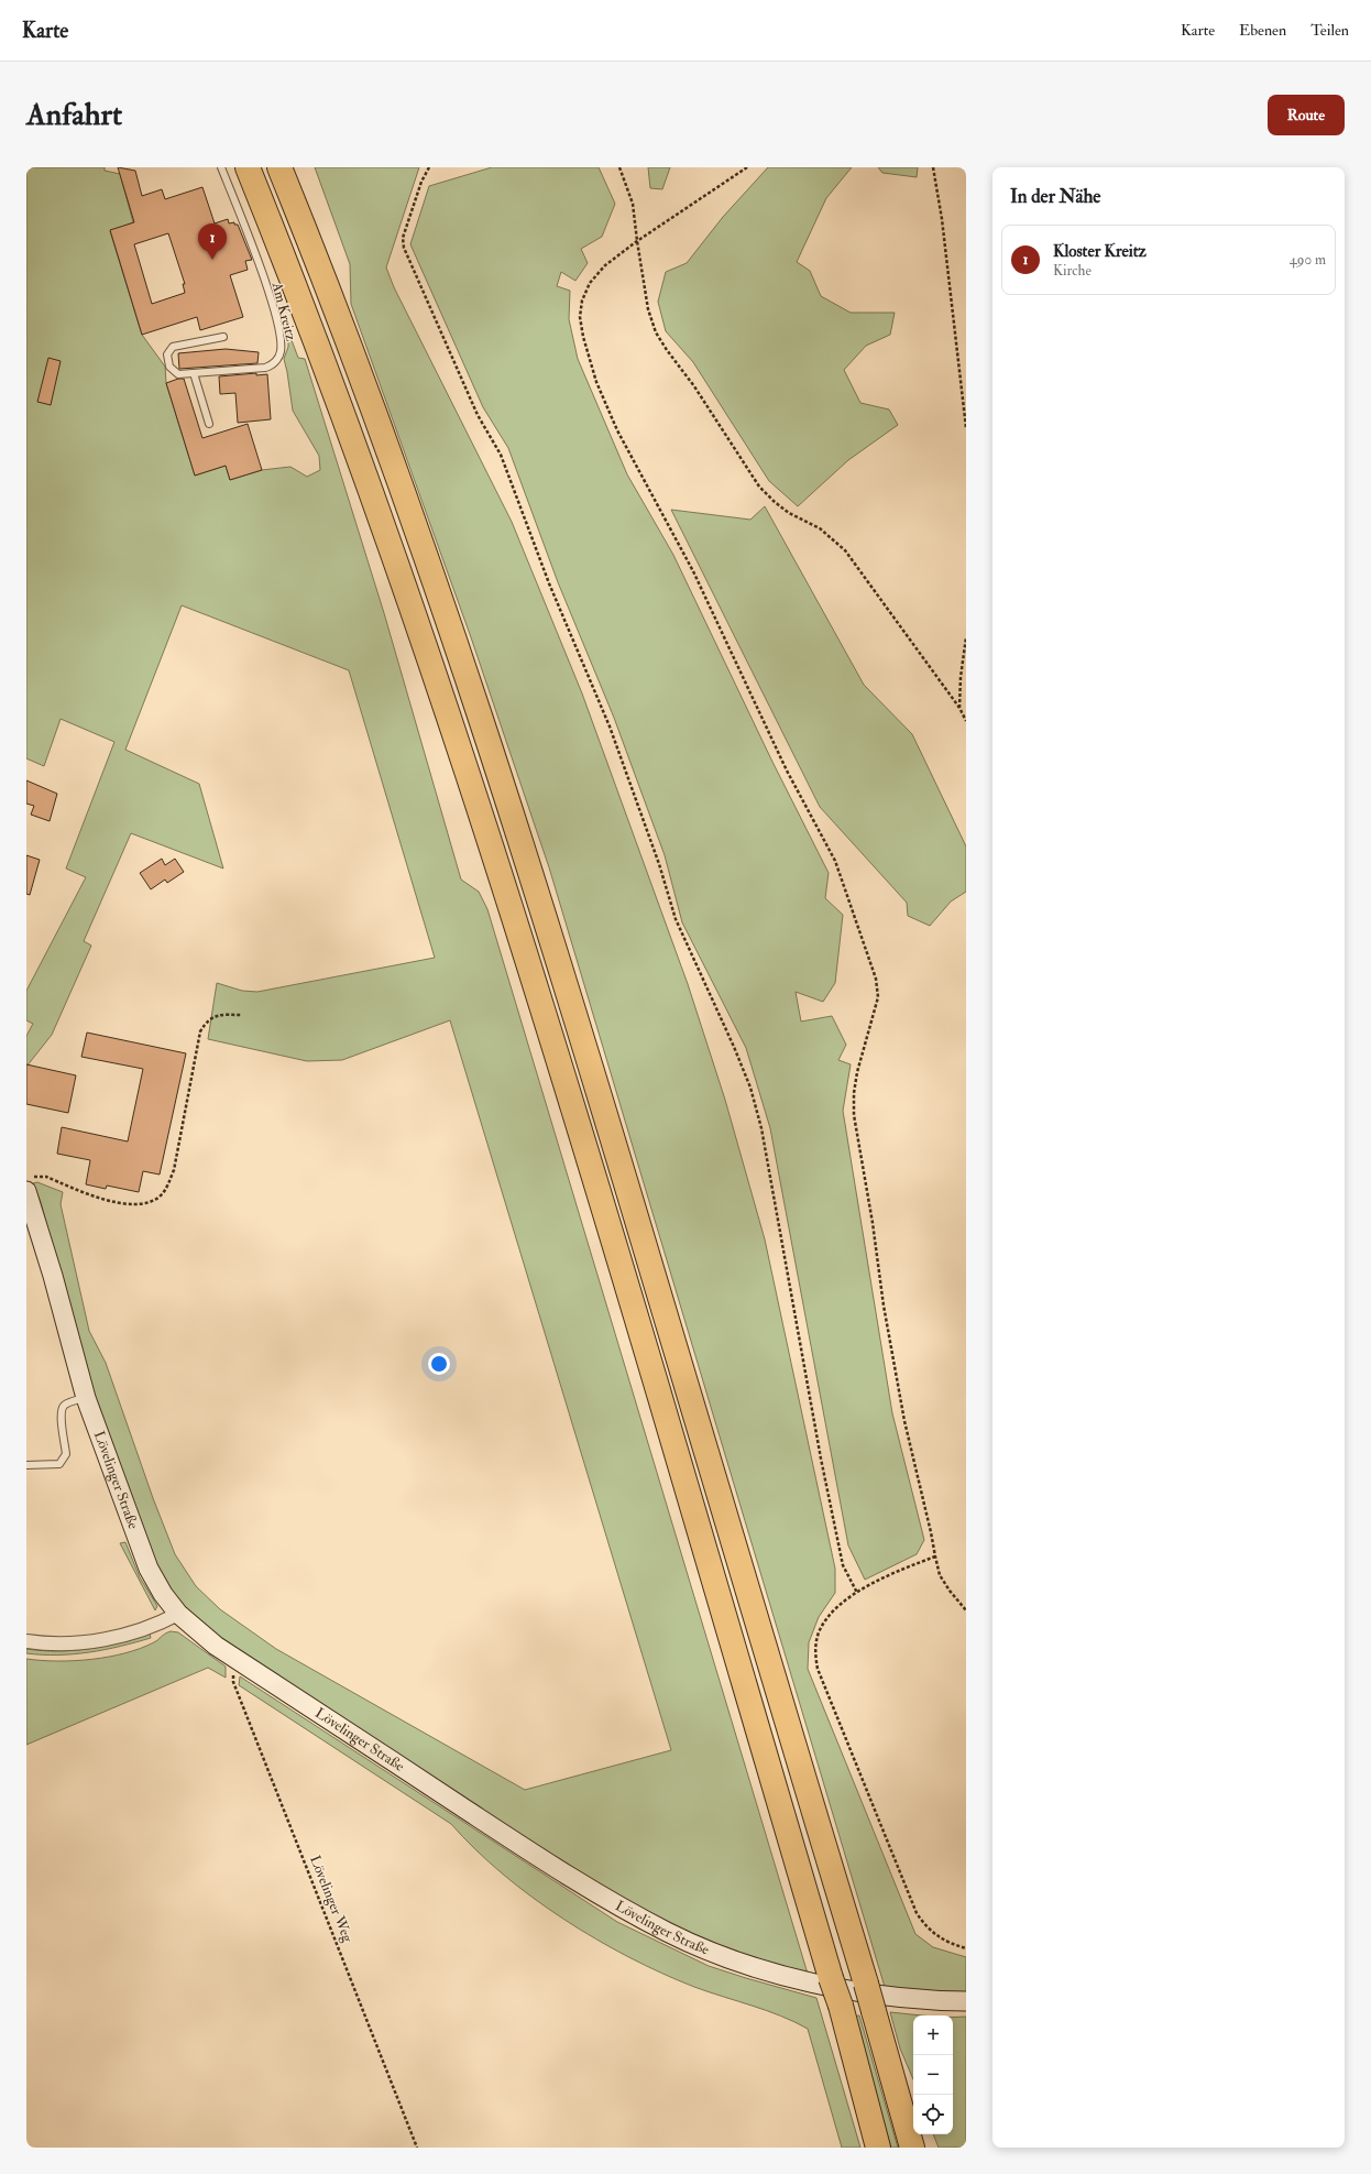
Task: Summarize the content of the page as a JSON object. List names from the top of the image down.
{
  "streets": {
    "street": ["Lövelinger Straße"],
    "lane": ["Am Kreitz"],
    "path": ["Lövelinger Weg"]
  },
  "crossings": [
    ["Lövelinger Straße", "Lövelinger Weg"]
  ],
  "page": {
    "header": "Karte",
    "nav": ["Karte", "Ebenen", "Teilen"],
    "buttons": "Route",
    "title": "Anfahrt",
    "heading": "In der Nähe",
    "pins": "1",
    "list": [
      {
        "mark": "1",
        "name": "Kloster Kreitz",
        "note": "Kirche",
        "value": "490 m"
      }
    ],
    "map_buttons": ["+", "−"]
  }
}
